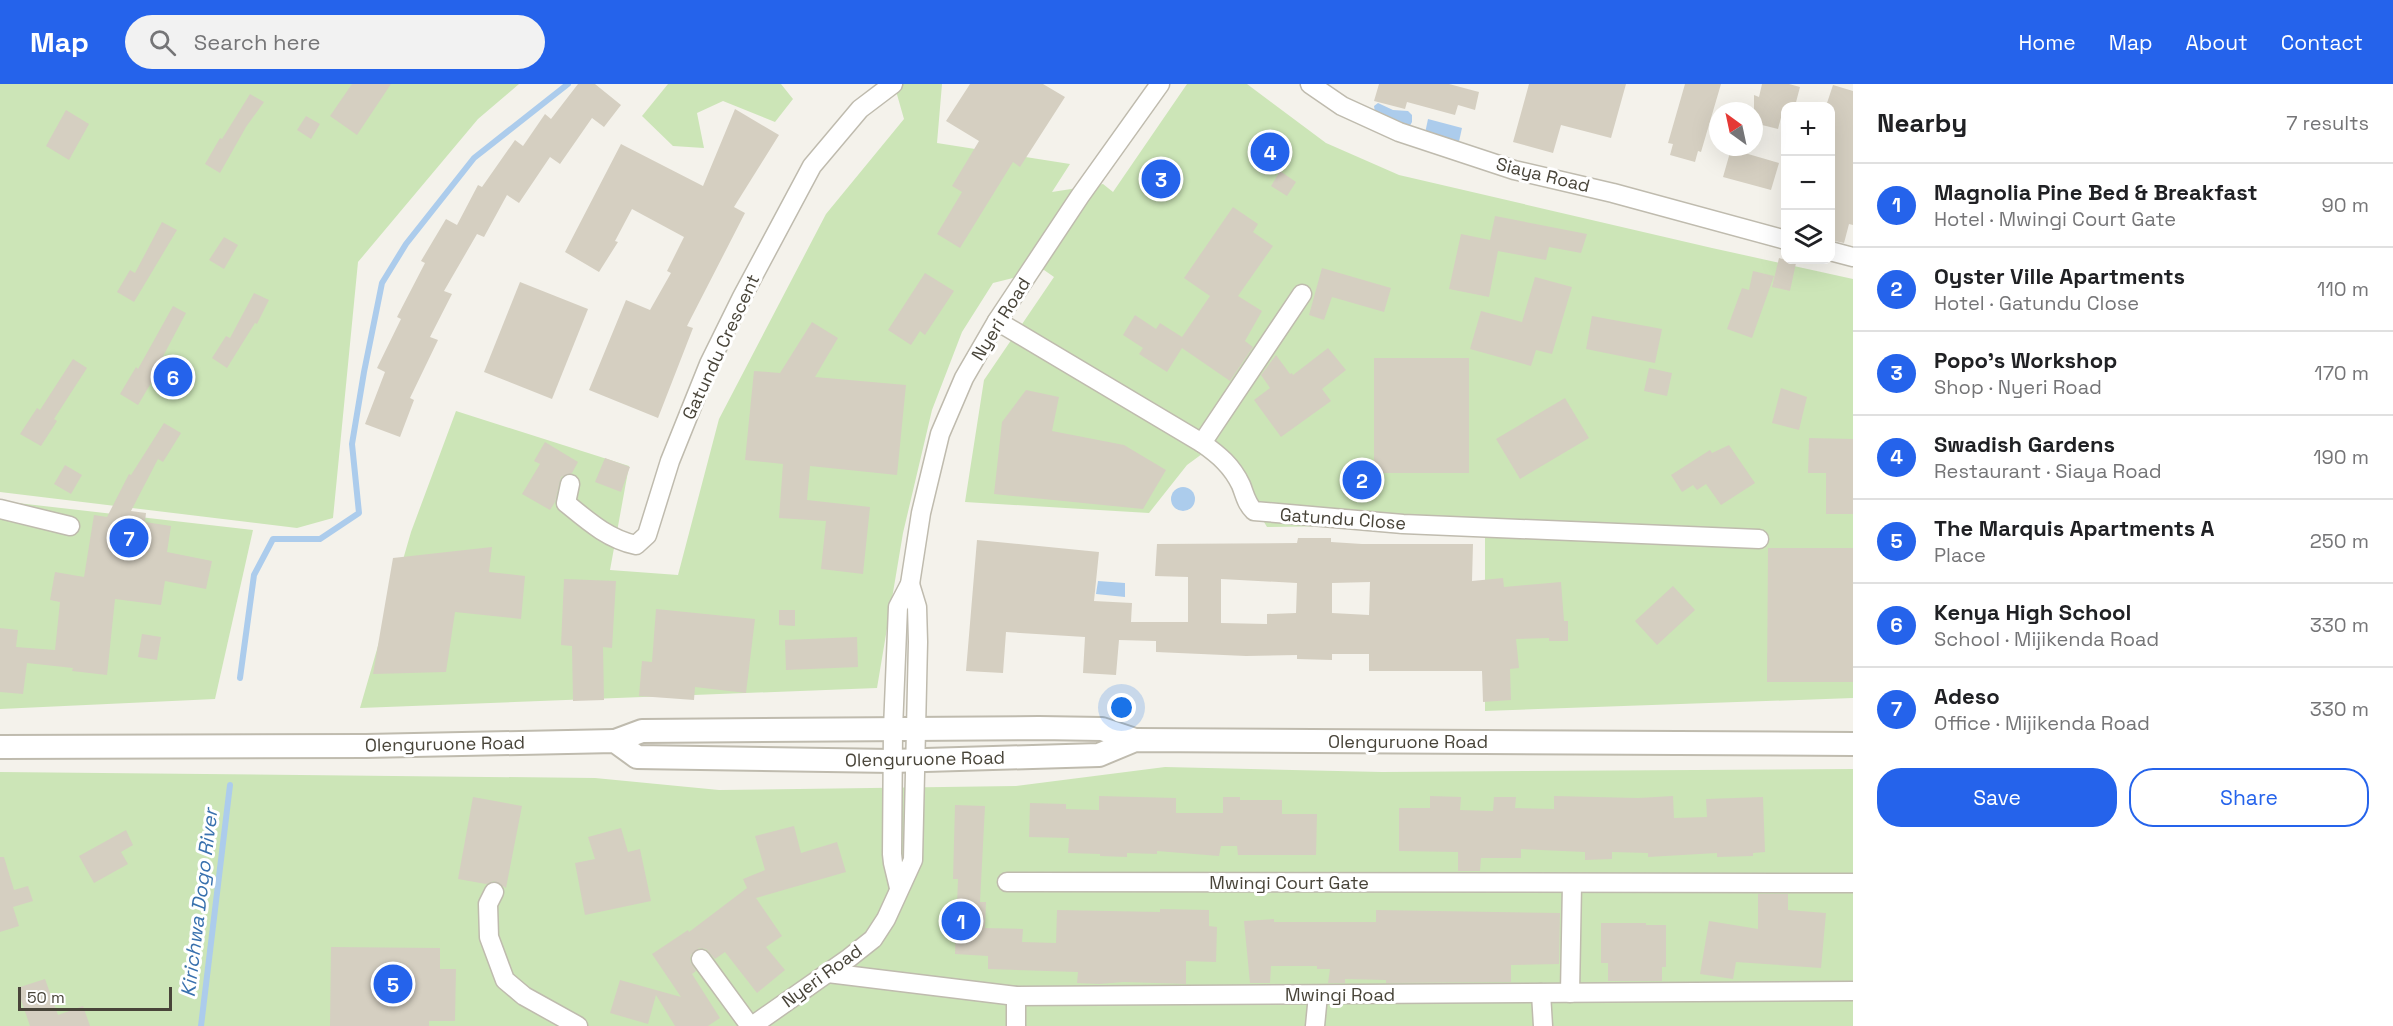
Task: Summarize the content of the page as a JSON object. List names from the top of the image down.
{
  "streets": {
    "street": [
      "Siaya Road",
      "Nyeri Road",
      "Gatundu Crescent",
      "Gatundu Close",
      "Olenguruone Road",
      "Mwingi Court Gate",
      "Mwingi Road"
    ]
  },
  "crossings": [
    ["Nyeri Road", "Gatundu Close"],
    ["Nyeri Road", "Olenguruone Road"],
    ["Nyeri Road", "Mwingi Road"]
  ],
  "water": ["Kirichwa Dogo River"],
  "scale_bar": "50 m",
  "north": "top left",
  "page": {
    "header": "Map",
    "search": "Search here",
    "nav": [
      "Home",
      "Map",
      "About",
      "Contact"
    ],
    "heading": ["Nearby", "7 results"],
    "map_buttons": ["+", "−"],
    "pins": [
      "4",
      "3",
      "6",
      "2",
      "7",
      "1",
      "5"
    ],
    "list": [
      {
        "mark": "1",
        "name": "Magnolia Pine Bed & Breakfast",
        "note": "Hotel · Mwingi Court Gate",
        "value": "90 m"
      },
      {
        "mark": "2",
        "name": "Oyster Ville Apartments",
        "note": "Hotel · Gatundu Close",
        "value": "110 m"
      },
      {
        "mark": "3",
        "name": "Popo's Workshop",
        "note": "Shop · Nyeri Road",
        "value": "170 m"
      },
      {
        "mark": "4",
        "name": "Swadish Gardens",
        "note": "Restaurant · Siaya Road",
        "value": "190 m"
      },
      {
        "mark": "5",
        "name": "The Marquis Apartments A",
        "note": "Place",
        "value": "250 m"
      },
      {
        "mark": "6",
        "name": "Kenya High School",
        "note": "School · Mijikenda Road",
        "value": "330 m"
      },
      {
        "mark": "7",
        "name": "Adeso",
        "note": "Office · Mijikenda Road",
        "value": "330 m"
      }
    ],
    "buttons": ["Save", "Share"],
    "scale": "50 m"
  }
}
